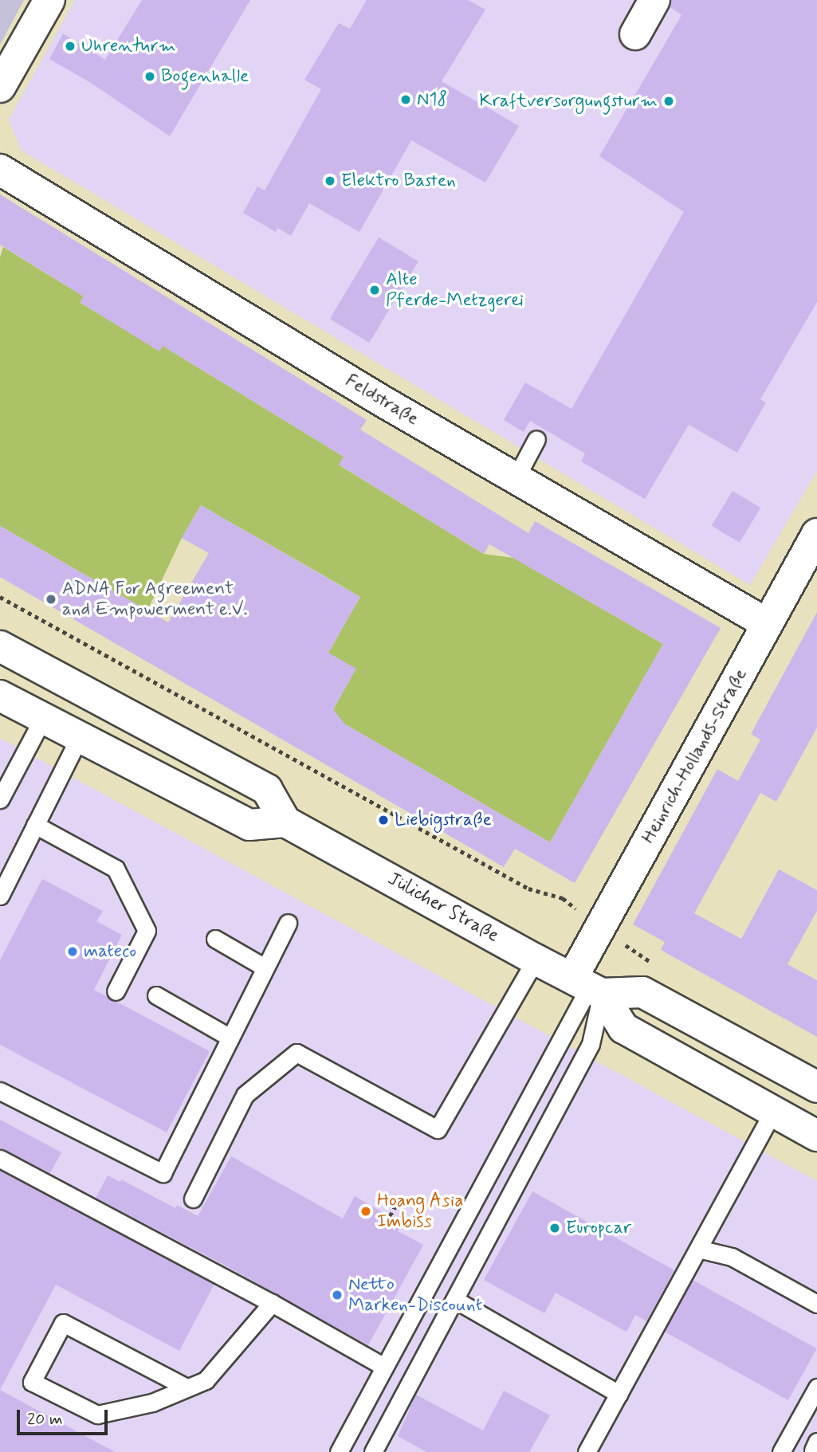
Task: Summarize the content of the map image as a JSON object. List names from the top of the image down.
{
  "streets": {
    "street": ["Feldstraße", "Heinrich-Hollands-Straße", "Jülicher Straße"]
  },
  "crossings": [
    ["Feldstraße", "Heinrich-Hollands-Straße"],
    ["Heinrich-Hollands-Straße", "Jülicher Straße"]
  ],
  "places": [
    "Uhrenturm",
    "Bogenhalle",
    "N18",
    "Kraftversorgungsturm",
    "Elektro Basten",
    "Alte Pferde-Metzgerei",
    "ADNA For Agreement and Empowerment e.V.",
    "Liebigstraße",
    "mateco",
    "Hoang Asia Imbiss",
    "Europcar",
    "Netto Marken-Discount"
  ],
  "scale_bar": "20 m"
}
